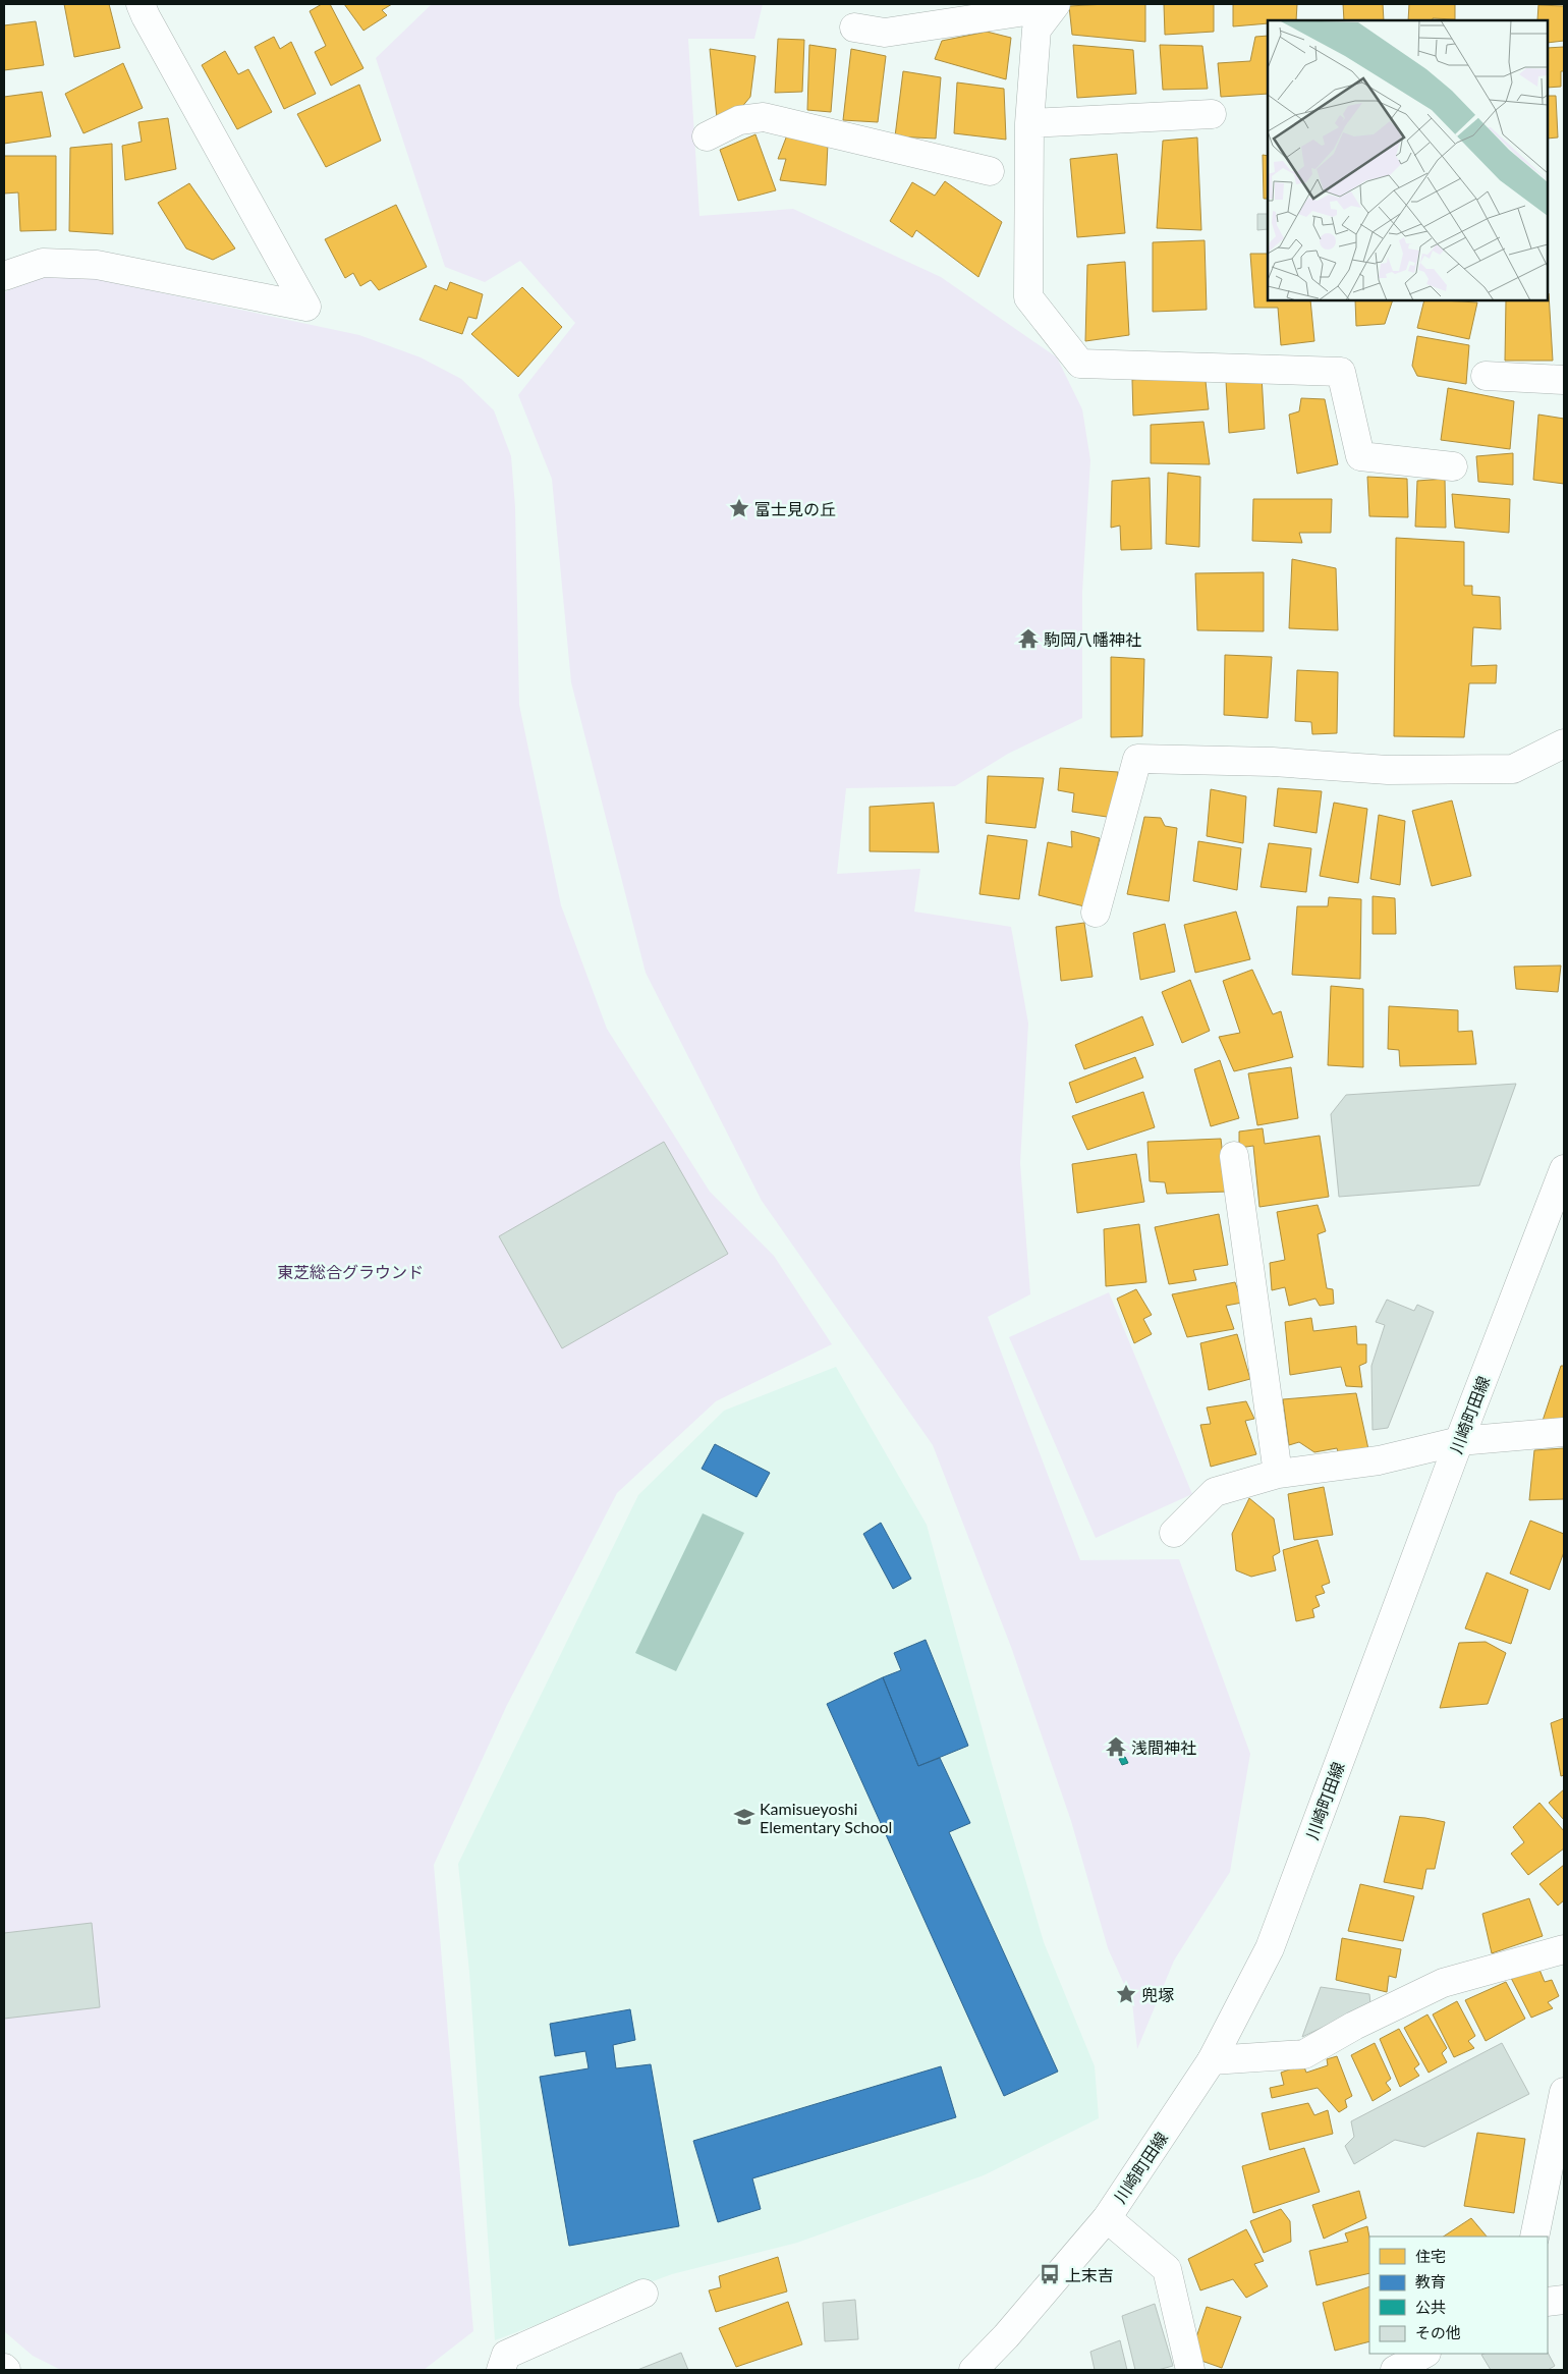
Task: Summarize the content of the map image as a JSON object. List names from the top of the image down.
{
  "streets": {
    "street": ["川崎町田線"]
  },
  "parks": ["東芝総合グラウンド"],
  "places": {
    "place": ["富士見の丘", "兜塚"],
    "temple": ["駒岡八幡神社", "浅間神社"],
    "school or university": ["Kamisueyoshi Elementary School"],
    "bus stop": ["上末吉"]
  },
  "legend": [
    "住宅",
    "教育",
    "公共",
    "その他"
  ]
}
